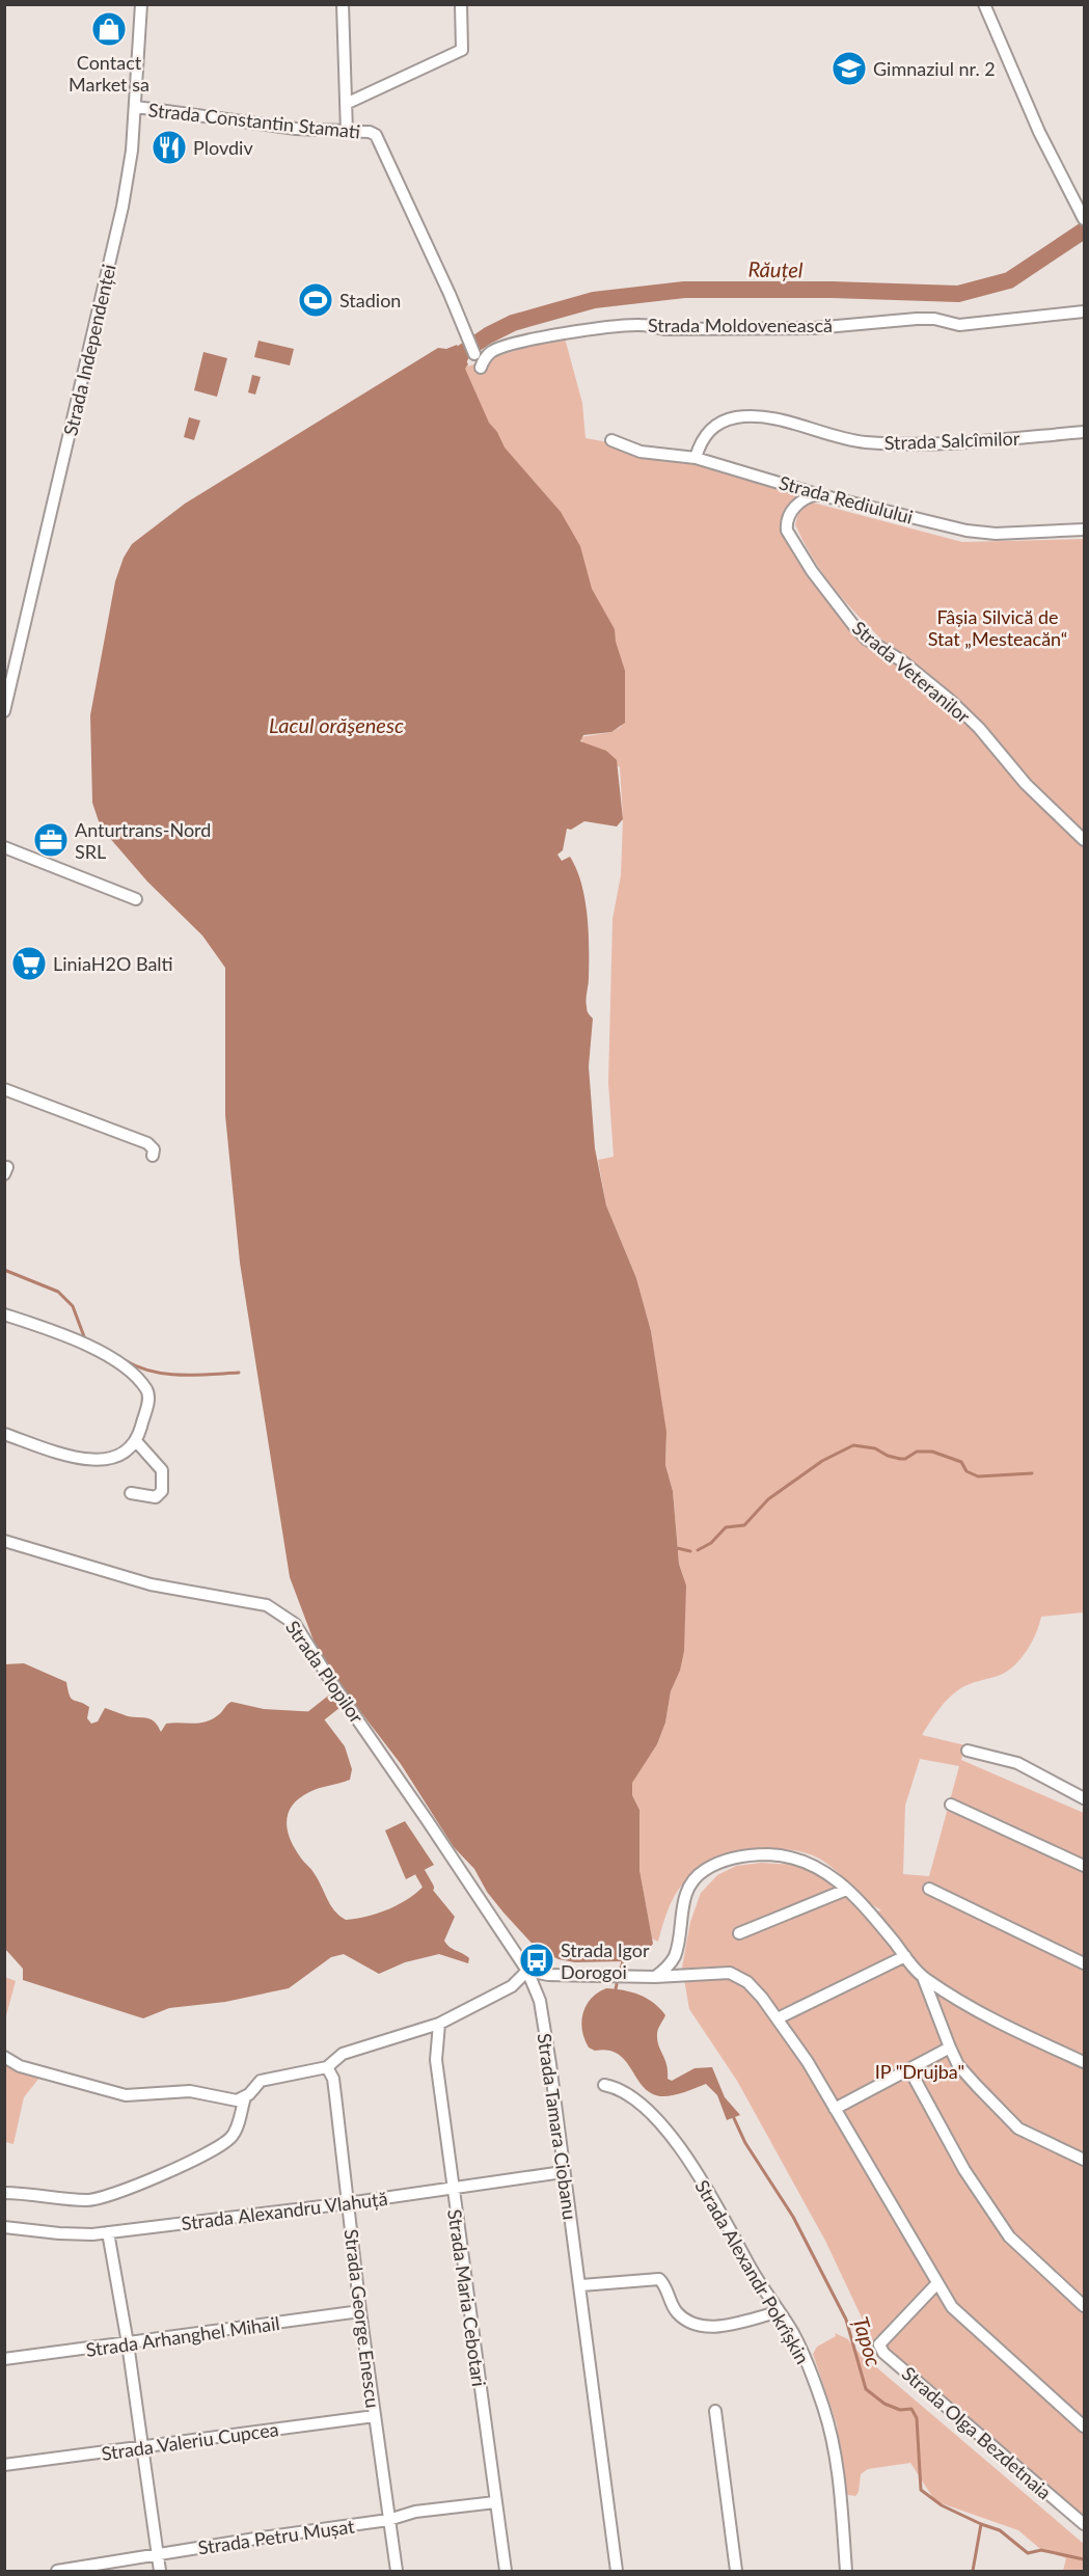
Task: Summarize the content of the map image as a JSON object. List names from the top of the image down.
{
  "streets": {
    "street": [
      "Strada Constantin Stamati",
      "Strada Moldovenească",
      "Strada Independenței",
      "Strada Salcîmilor",
      "Strada Rediulului",
      "Strada Veteranilor",
      "Strada Plopilor",
      "Strada Tamara Ciobanu",
      "Strada Аlexandru Vlahuță",
      "Strada Alexandr Pokrîșkin",
      "Strada Maria Cebotari",
      "Strada George Enescu",
      "Strada Arhanghel Mihail",
      "Strada Olga Bezdetnaia",
      "Strada Valeriu Cupcea",
      "Strada Petru Mușat"
    ]
  },
  "crossings": [
    ["Strada Constantin Stamati", "Strada Independenței"],
    ["Strada Salcîmilor", "Strada Rediulului"],
    ["Strada Rediulului", "Strada Veteranilor"],
    ["Strada Plopilor", "Strada Tamara Ciobanu"],
    ["Strada Tamara Ciobanu", "Strada Аlexandru Vlahuță"],
    ["Strada Аlexandru Vlahuță", "Strada Maria Cebotari"],
    ["Strada Аlexandru Vlahuță", "Strada George Enescu"],
    ["Strada Maria Cebotari", "Strada Petru Mușat"],
    ["Strada George Enescu", "Strada Arhanghel Mihail"],
    ["Strada George Enescu", "Strada Valeriu Cupcea"],
    ["Strada George Enescu", "Strada Petru Mușat"]
  ],
  "water": ["Răuțel", "Lacul orăşenesc", "Țapoc"],
  "parks": ["Fâșia Silvică de Stat „Mesteacăn“", "IP \"Drujba\""],
  "places": {
    "shop": ["Contact Market sa"],
    "school or university": ["Gimnaziul nr. 2"],
    "restaurant": ["Plovdiv"],
    "sports": ["Stadion"],
    "office": ["Anturtrans-Nord SRL"],
    "supermarket": ["LiniaH2O Balti"],
    "bus stop": ["Strada Igor Dorogoi"]
  }
}
